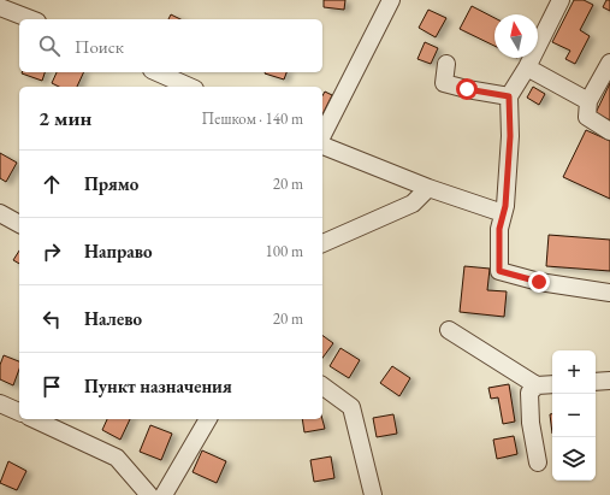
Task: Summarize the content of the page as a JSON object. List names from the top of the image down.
{
  "north": "top",
  "page": {
    "search": "Поиск",
    "heading": ["2 мин", "Пешком · 140 m"],
    "list": [
      ["Прямо", "20 m"],
      ["Направо", "100 m"],
      ["Налево", "20 m"],
      "Пункт назначения"
    ],
    "map_buttons": ["+", "−"]
  }
}
